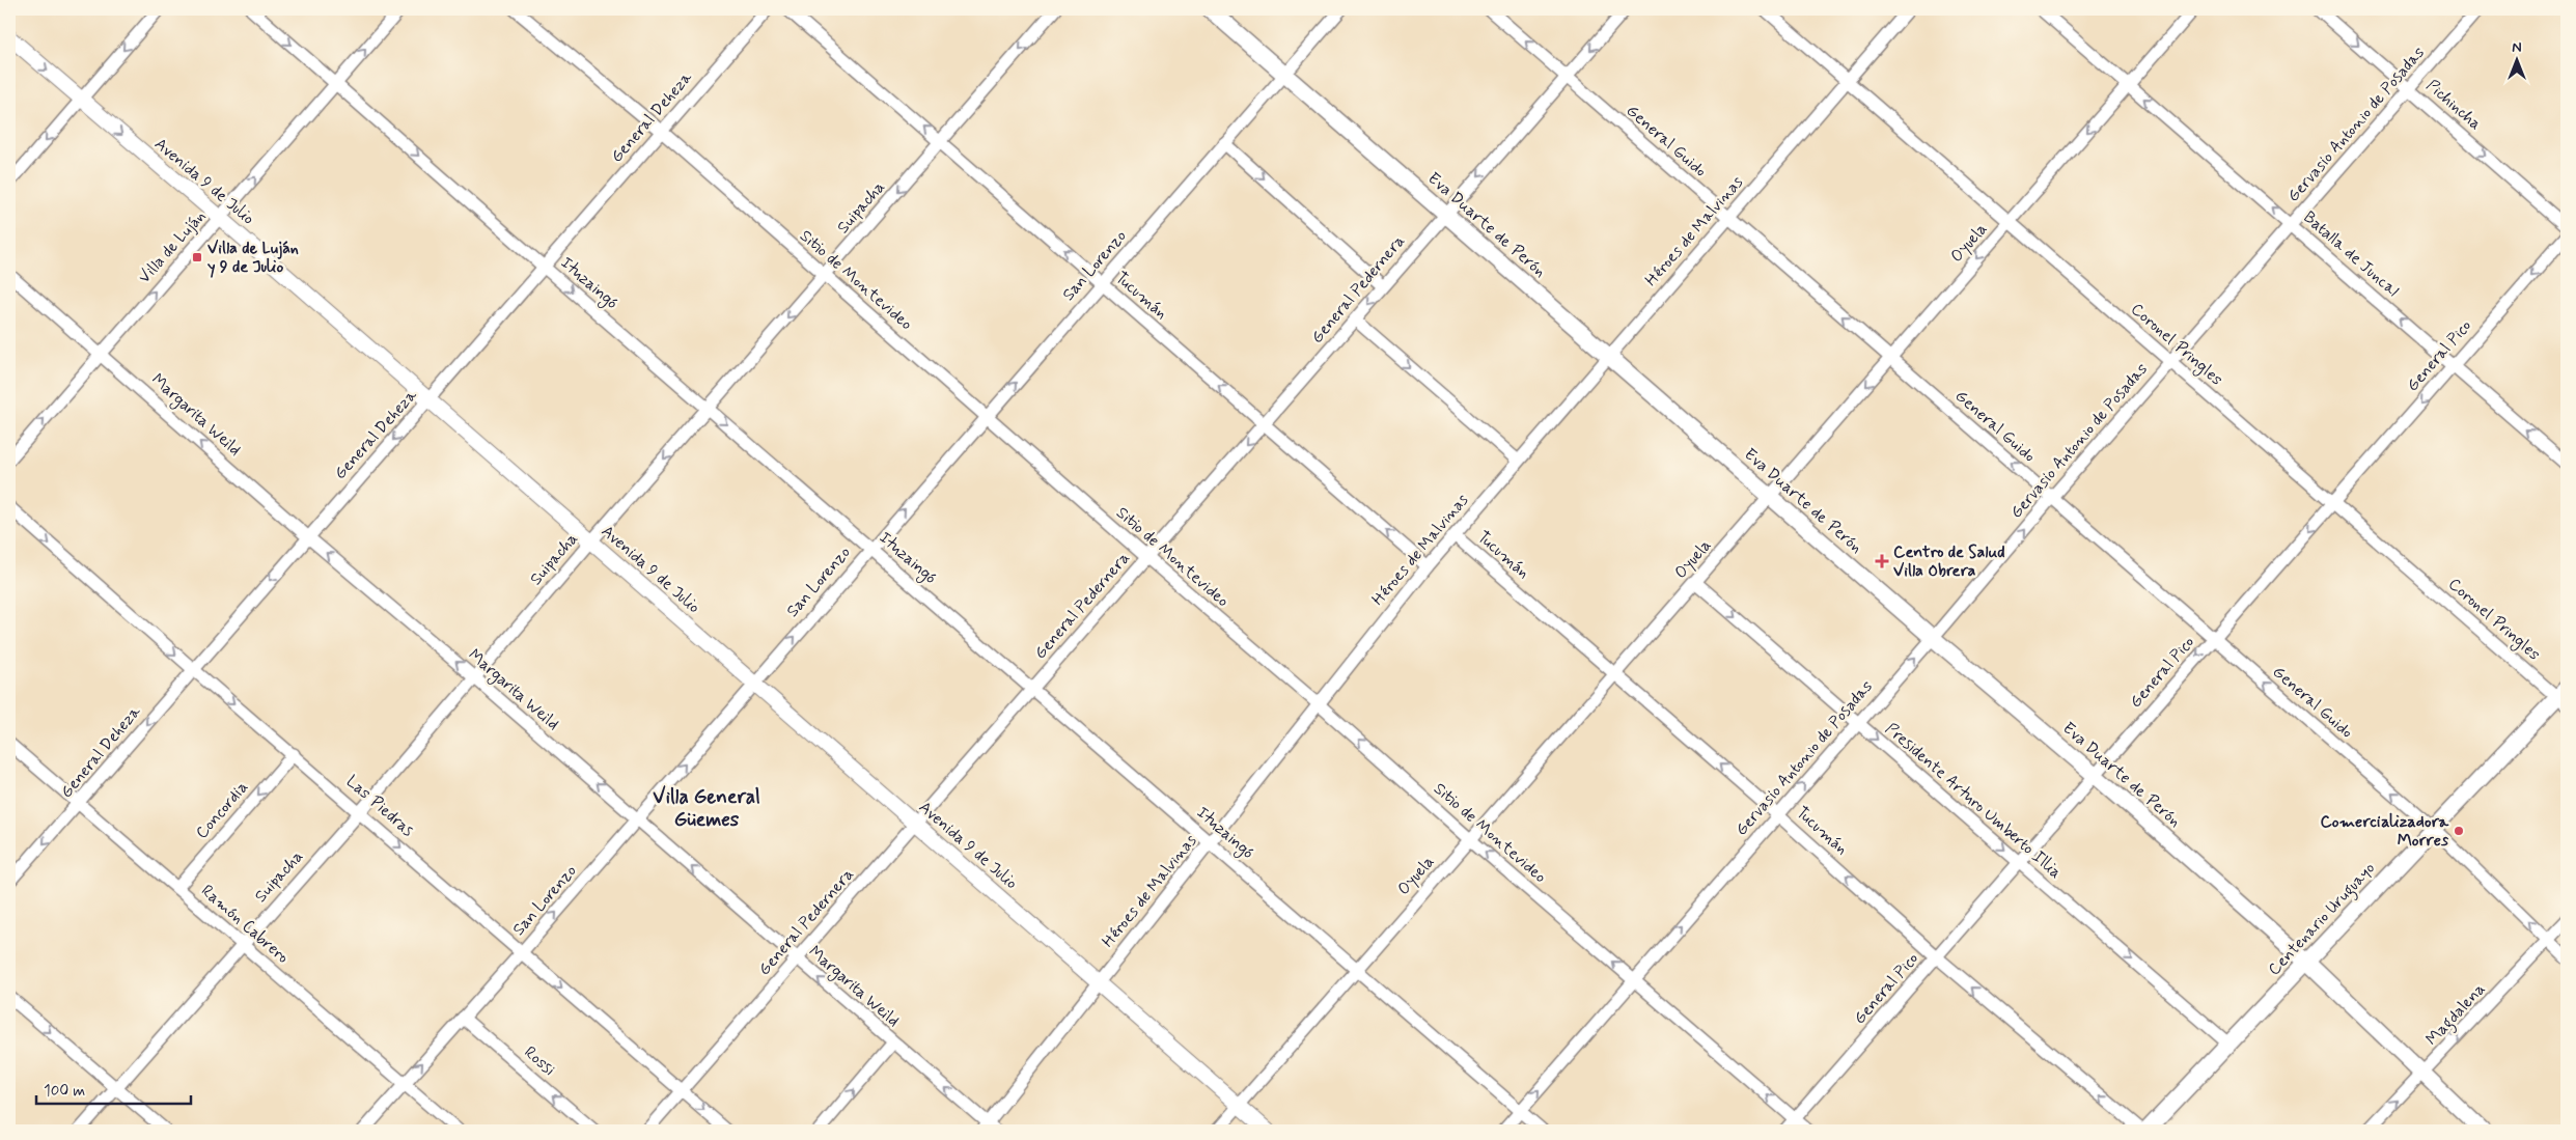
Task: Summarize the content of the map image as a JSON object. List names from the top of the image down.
{
  "streets": {
    "main road": ["Eva Duarte de Perón", "Centenario Uruguayo"],
    "street": [
      "Pichincha",
      "General Deheza",
      "Gervasio Antonio de Posadas",
      "General Guido",
      "Avenida 9 de Julio",
      "Suipacha",
      "Héroes de Malvinas",
      "Oyuela",
      "Villa de Luján",
      "Batalla de Juncal",
      "San Lorenzo",
      "Sitio de Montevideo",
      "Ituzaingó",
      "General Pedernera",
      "Tucumán",
      "Coronel Pringles",
      "General Pico",
      "Margarita Weild",
      "Presidente Arturo Umberto Illia",
      "Las Piedras",
      "Concordia",
      "Ramón Cabrero",
      "Magdalena",
      "Rossi"
    ]
  },
  "crossings": [
    ["Pichincha", "Gervasio Antonio de Posadas"],
    ["General Deheza", "Avenida 9 de Julio"],
    ["General Deheza", "Sitio de Montevideo"],
    ["General Deheza", "Ituzaingó"],
    ["General Deheza", "Margarita Weild"],
    ["General Deheza", "Las Piedras"],
    ["General Deheza", "Ramón Cabrero"],
    ["Gervasio Antonio de Posadas", "General Guido"],
    ["Gervasio Antonio de Posadas", "Eva Duarte de Perón"],
    ["Gervasio Antonio de Posadas", "Batalla de Juncal"],
    ["Gervasio Antonio de Posadas", "Sitio de Montevideo"],
    ["Gervasio Antonio de Posadas", "Ituzaingó"],
    ["Gervasio Antonio de Posadas", "Tucumán"],
    ["Gervasio Antonio de Posadas", "Coronel Pringles"],
    ["Gervasio Antonio de Posadas", "Presidente Arturo Umberto Illia"],
    ["General Guido", "Héroes de Malvinas"],
    ["General Guido", "Oyuela"],
    ["General Guido", "General Pedernera"],
    ["General Guido", "General Pico"],
    ["General Guido", "Centenario Uruguayo"],
    ["General Guido", "Magdalena"],
    ["Avenida 9 de Julio", "Suipacha"],
    ["Avenida 9 de Julio", "Héroes de Malvinas"],
    ["Avenida 9 de Julio", "Oyuela"],
    ["Avenida 9 de Julio", "Villa de Luján"],
    ["Avenida 9 de Julio", "San Lorenzo"],
    ["Avenida 9 de Julio", "General Pedernera"],
    ["Suipacha", "Sitio de Montevideo"],
    ["Suipacha", "Ituzaingó"],
    ["Suipacha", "Tucumán"],
    ["Suipacha", "Margarita Weild"],
    ["Suipacha", "Las Piedras"],
    ["Suipacha", "Ramón Cabrero"],
    ["Eva Duarte de Perón", "Héroes de Malvinas"],
    ["Eva Duarte de Perón", "Oyuela"],
    ["Eva Duarte de Perón", "San Lorenzo"],
    ["Eva Duarte de Perón", "General Pedernera"],
    ["Eva Duarte de Perón", "General Pico"],
    ["Eva Duarte de Perón", "Centenario Uruguayo"],
    ["Eva Duarte de Perón", "Magdalena"],
    ["Héroes de Malvinas", "Sitio de Montevideo"],
    ["Héroes de Malvinas", "Ituzaingó"],
    ["Héroes de Malvinas", "Tucumán"],
    ["Héroes de Malvinas", "Coronel Pringles"],
    ["Héroes de Malvinas", "Margarita Weild"],
    ["Oyuela", "Batalla de Juncal"],
    ["Oyuela", "Sitio de Montevideo"],
    ["Oyuela", "Ituzaingó"],
    ["Oyuela", "Tucumán"],
    ["Oyuela", "Coronel Pringles"],
    ["Oyuela", "Presidente Arturo Umberto Illia"],
    ["Villa de Luján", "Ituzaingó"],
    ["Villa de Luján", "Margarita Weild"],
    ["Batalla de Juncal", "General Pico"],
    ["San Lorenzo", "Sitio de Montevideo"],
    ["San Lorenzo", "Ituzaingó"],
    ["San Lorenzo", "Tucumán"],
    ["San Lorenzo", "Margarita Weild"],
    ["San Lorenzo", "Las Piedras"],
    ["San Lorenzo", "Ramón Cabrero"],
    ["San Lorenzo", "Rossi"],
    ["Sitio de Montevideo", "General Pedernera"],
    ["Sitio de Montevideo", "General Pico"],
    ["Ituzaingó", "General Pedernera"],
    ["General Pedernera", "Tucumán"],
    ["General Pedernera", "Margarita Weild"],
    ["General Pedernera", "Las Piedras"],
    ["Tucumán", "General Pico"],
    ["Coronel Pringles", "General Pico"],
    ["Coronel Pringles", "Centenario Uruguayo"],
    ["General Pico", "Presidente Arturo Umberto Illia"],
    ["Presidente Arturo Umberto Illia", "Centenario Uruguayo"],
    ["Las Piedras", "Concordia"],
    ["Concordia", "Ramón Cabrero"]
  ],
  "one_way": [
    "Pichincha",
    "General Deheza",
    "Gervasio Antonio de Posadas",
    "General Guido",
    "Suipacha",
    "Oyuela",
    "Villa de Luján",
    "Batalla de Juncal",
    "San Lorenzo",
    "Sitio de Montevideo",
    "Ituzaingó",
    "Tucumán",
    "General Pico",
    "Margarita Weild",
    "Presidente Arturo Umberto Illia",
    "Las Piedras",
    "Concordia",
    "Magdalena",
    "Rossi"
  ],
  "districts": ["Villa General Güemes"],
  "places": {
    "transit": ["Villa de Luján y 9 de Julio"],
    "health": ["Centro de Salud Villa Obrera"],
    "other": ["Comercializadora Morres"]
  },
  "scale_bar": "100 m",
  "north": "top"
}
